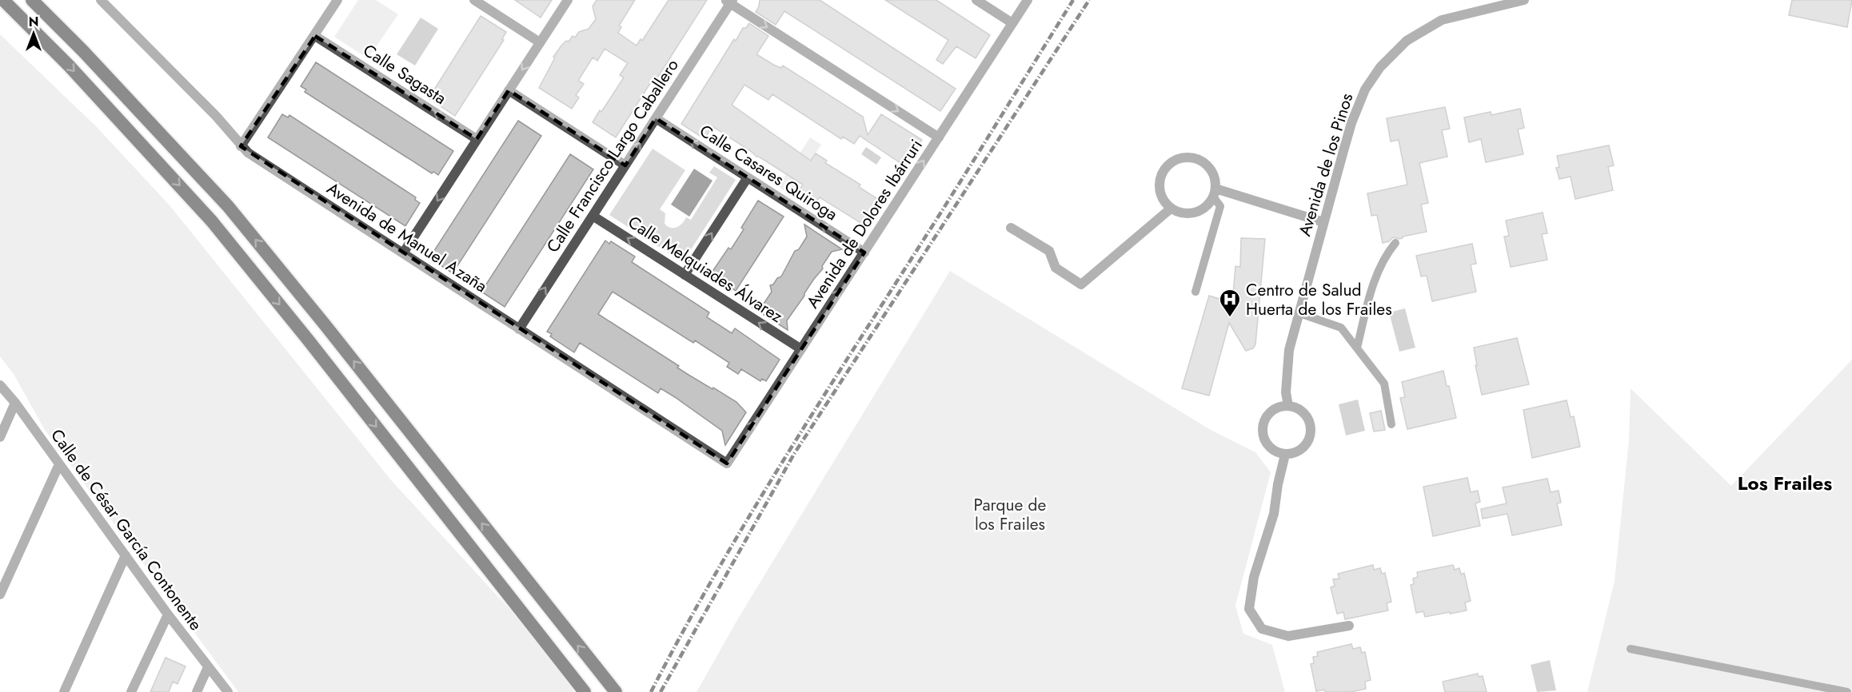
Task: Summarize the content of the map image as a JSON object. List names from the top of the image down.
{
  "streets": {
    "street": [
      "Calle Sagasta",
      "Calle Francisco Largo Caballero",
      "Avenida de los Pinos",
      "Calle Casares Quiroga",
      "Avenida de Dolores Ibárruri",
      "Avenida de Manuel Azaña",
      "Calle Melquiades Álvarez",
      "Calle de César García Contonente"
    ]
  },
  "crossings": [
    ["Calle Francisco Largo Caballero", "Calle Casares Quiroga"],
    ["Calle Francisco Largo Caballero", "Avenida de Manuel Azaña"],
    ["Calle Francisco Largo Caballero", "Calle Melquiades Álvarez"],
    ["Calle Casares Quiroga", "Avenida de Dolores Ibárruri"],
    ["Avenida de Dolores Ibárruri", "Avenida de Manuel Azaña"],
    ["Avenida de Dolores Ibárruri", "Calle Melquiades Álvarez"]
  ],
  "one_way": [
    "Calle Sagasta",
    "Calle Francisco Largo Caballero",
    "Calle Casares Quiroga",
    "Avenida de Dolores Ibárruri",
    "Calle Melquiades Álvarez"
  ],
  "districts": ["Los Frailes"],
  "parks": ["Parque de los Frailes"],
  "places": {
    "hospital": ["Centro de Salud Huerta de los Frailes"]
  },
  "north": "top"
}
